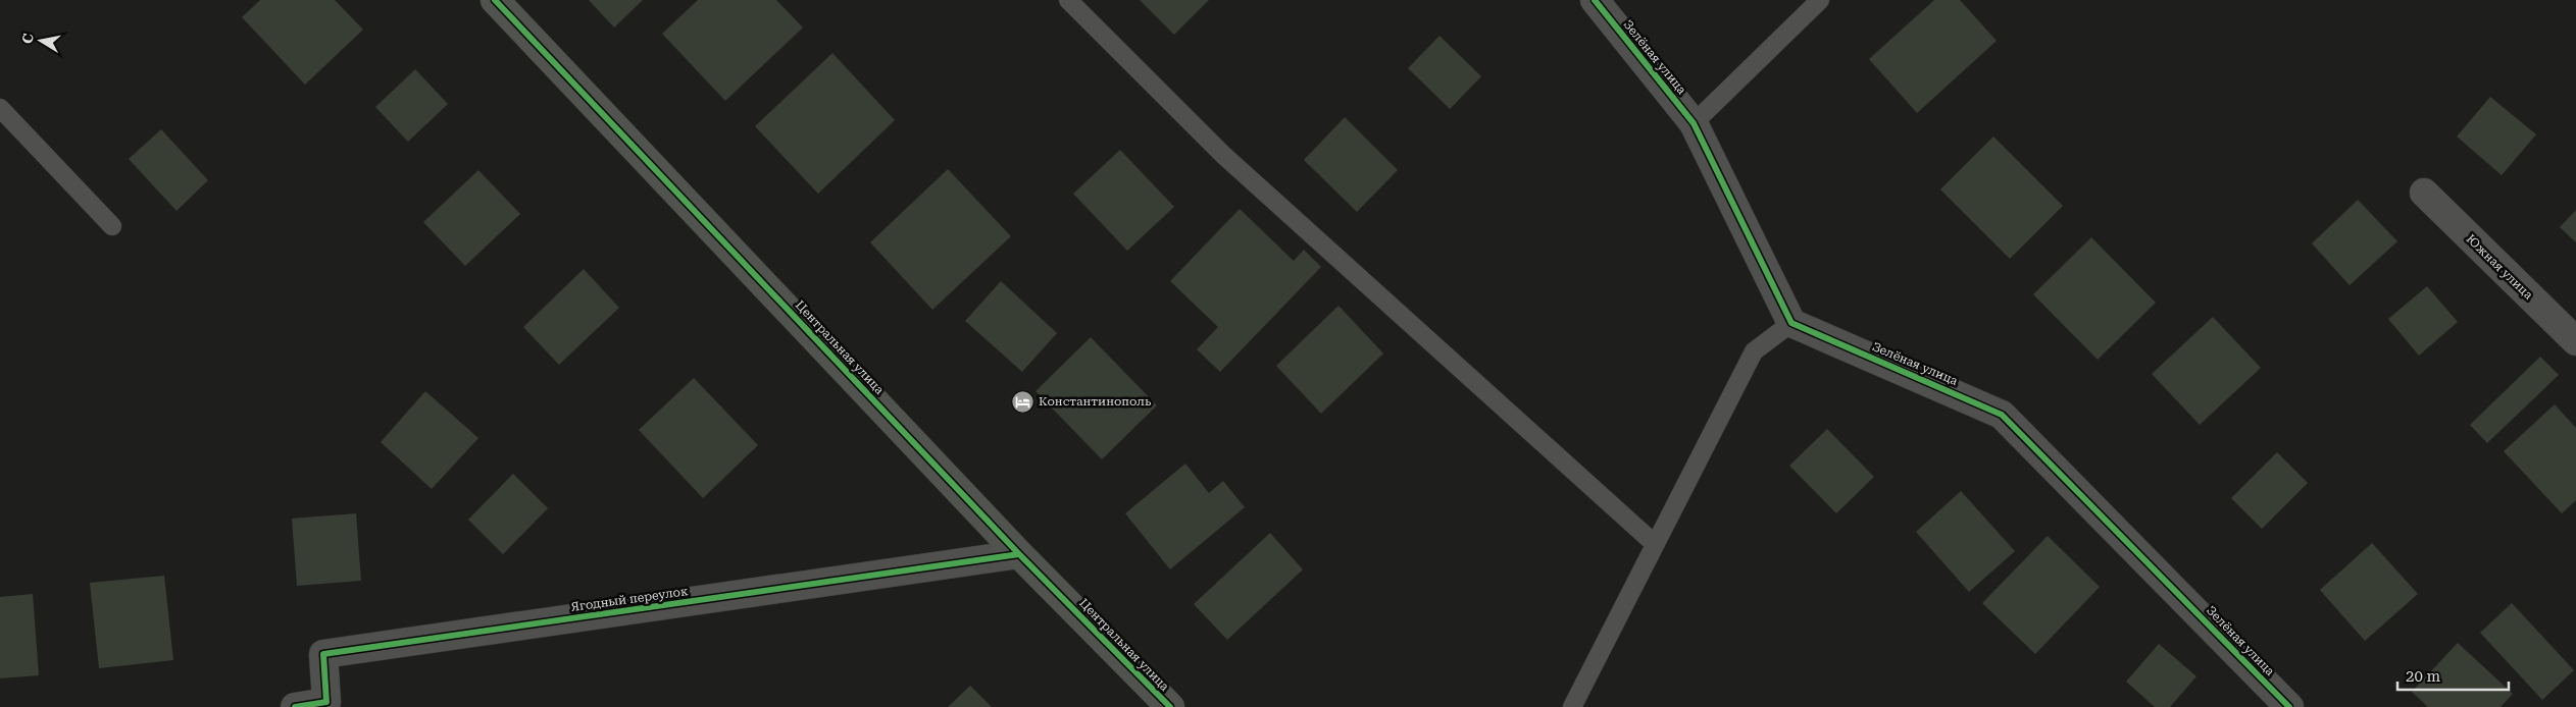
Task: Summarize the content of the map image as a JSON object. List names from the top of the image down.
{
  "streets": {
    "street": [
      "Зелёная улица",
      "Южная улица",
      "Центральная улица",
      "Ягодный переулок"
    ]
  },
  "crossings": [
    ["Центральная улица", "Ягодный переулок"]
  ],
  "places": {
    "hotel": ["Константинополь"]
  },
  "scale_bar": "20 m",
  "north": "left"
}
